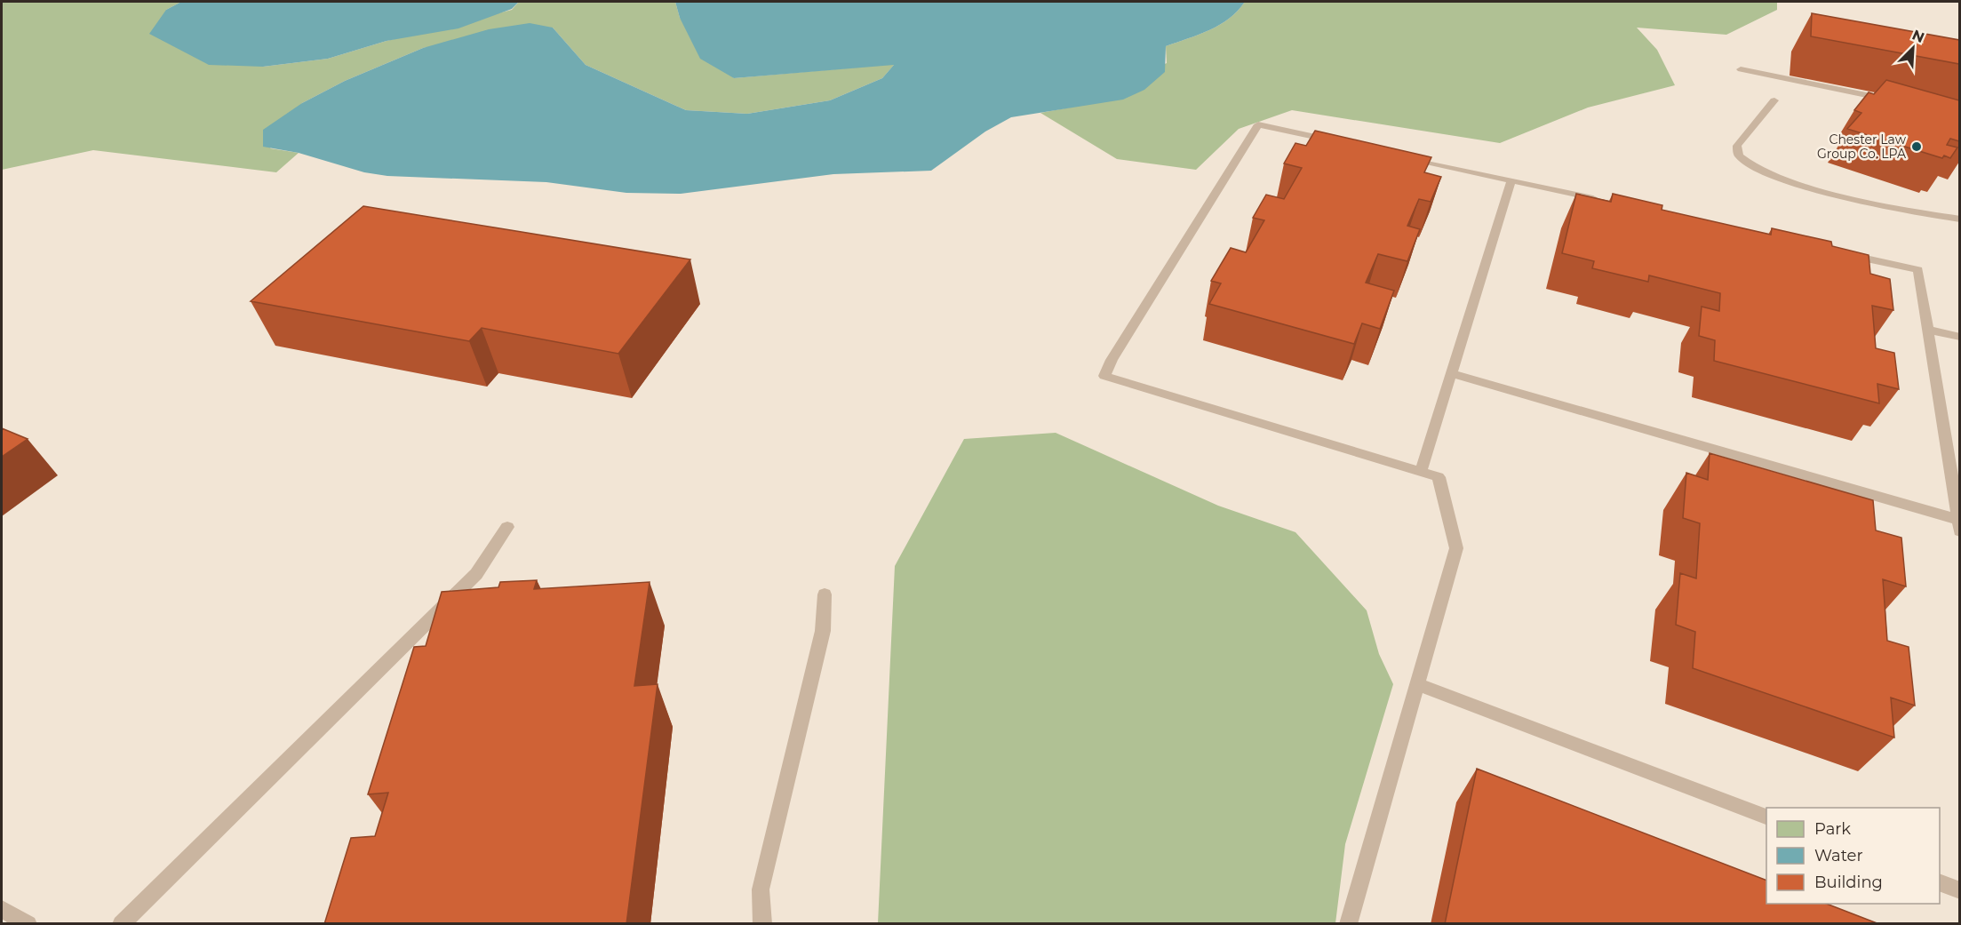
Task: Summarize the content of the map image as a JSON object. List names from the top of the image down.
{
  "places": ["Chester Law Group Co. LPA"],
  "legend": ["Park", "Water", "Building"],
  "north": "top right"
}
